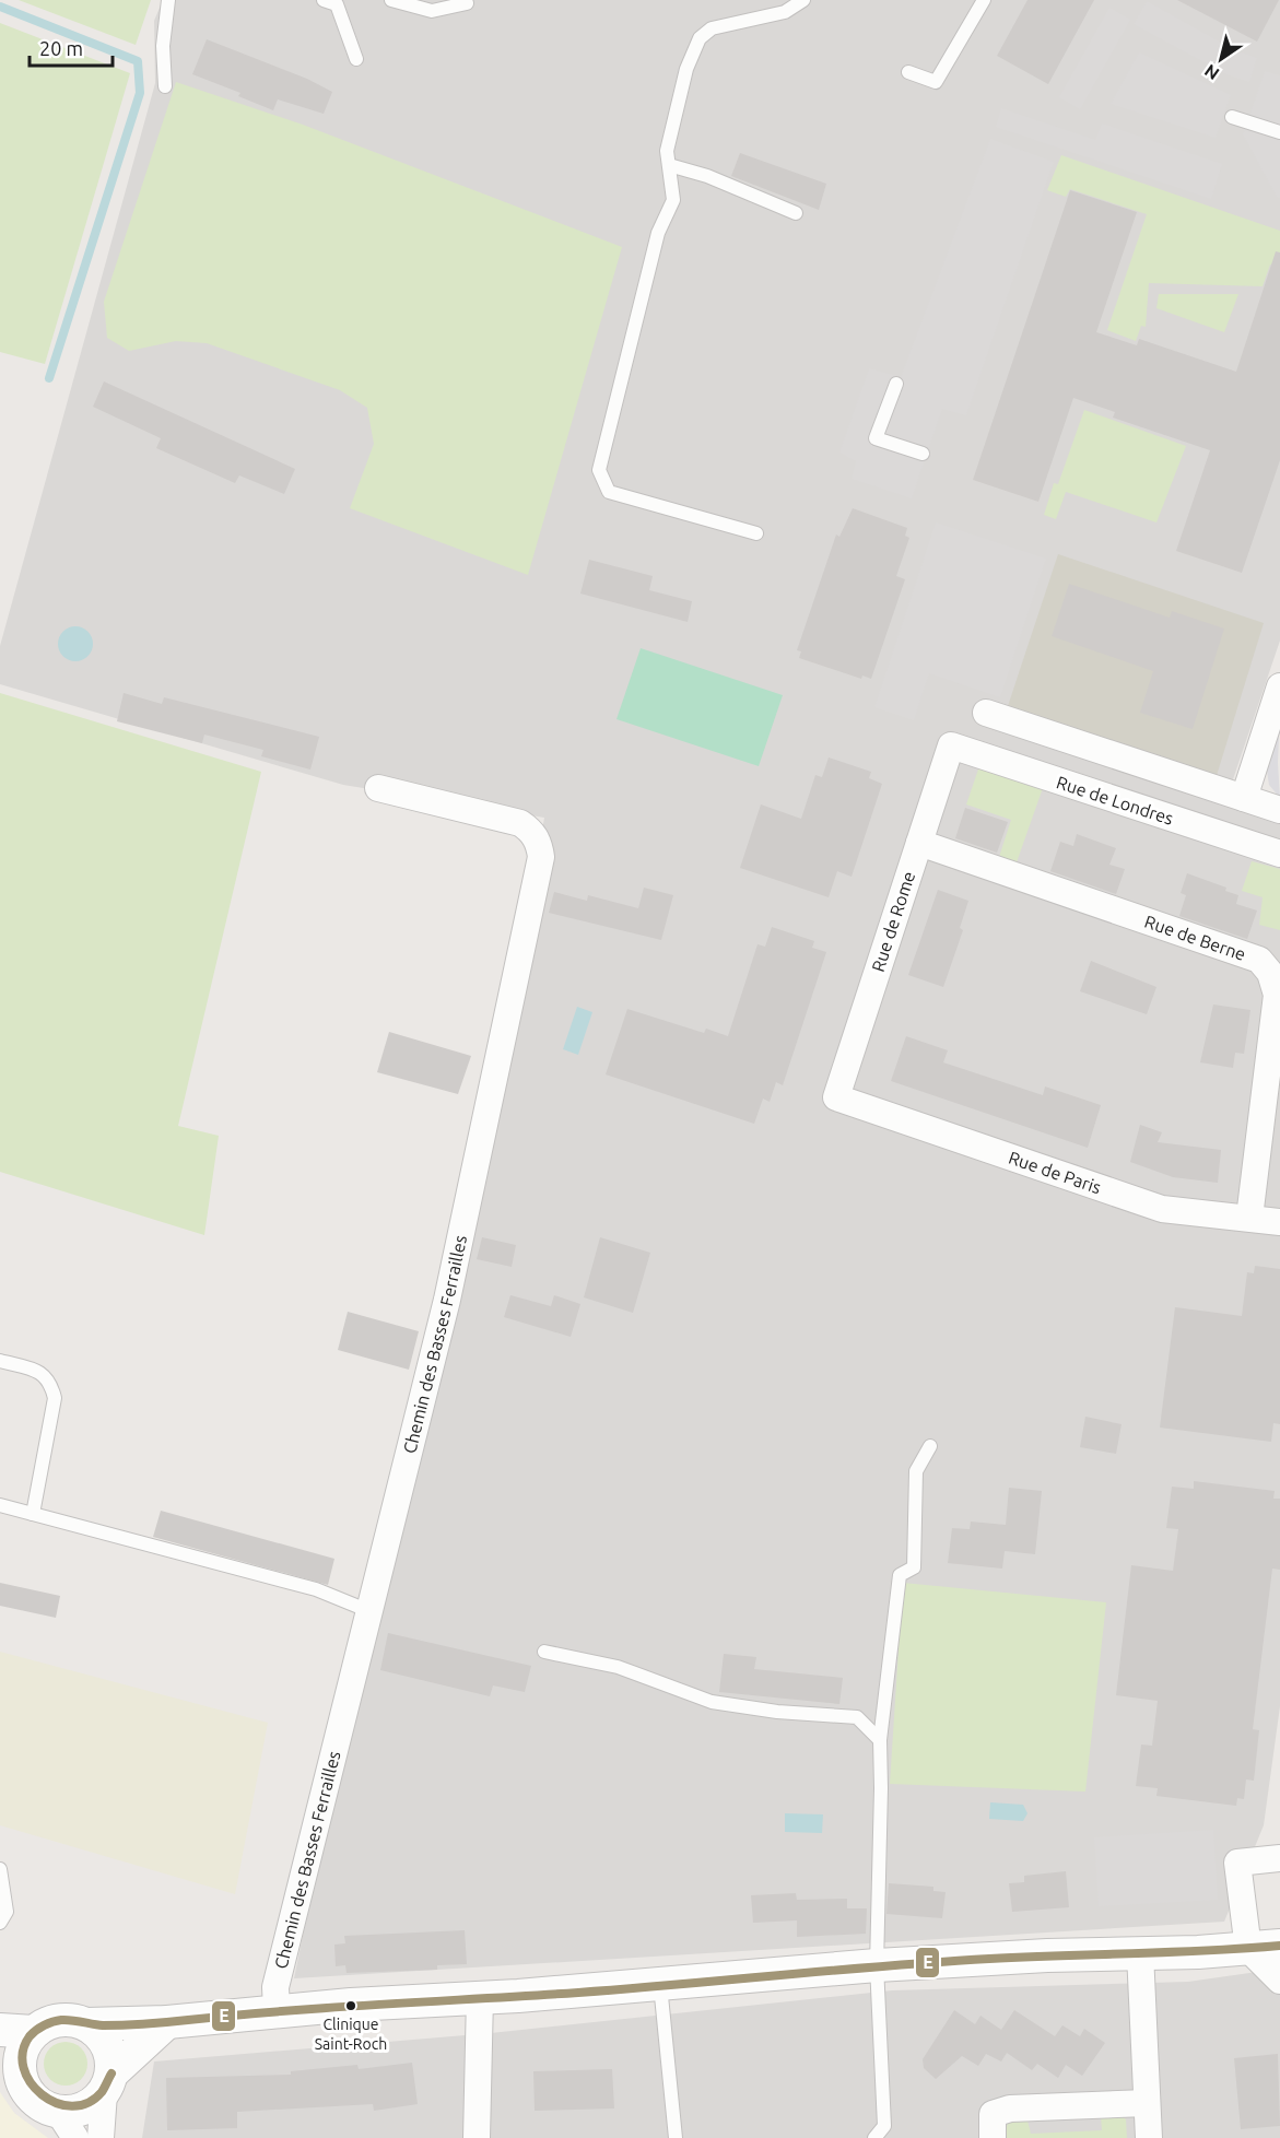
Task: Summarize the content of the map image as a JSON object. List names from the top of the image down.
{
  "streets": {
    "street": [
      "Rue de Londres",
      "Rue de Rome",
      "Rue de Berne",
      "Rue de Paris",
      "Chemin des Basses Ferrailles"
    ]
  },
  "crossings": [
    ["Rue de Londres", "Rue de Rome"],
    ["Rue de Rome", "Rue de Berne"],
    ["Rue de Rome", "Rue de Paris"],
    ["Rue de Berne", "Rue de Paris"]
  ],
  "places": ["Clinique Saint-Roch"],
  "lines": ["transit line E"],
  "scale_bar": "20 m",
  "north": "bottom left"
}
